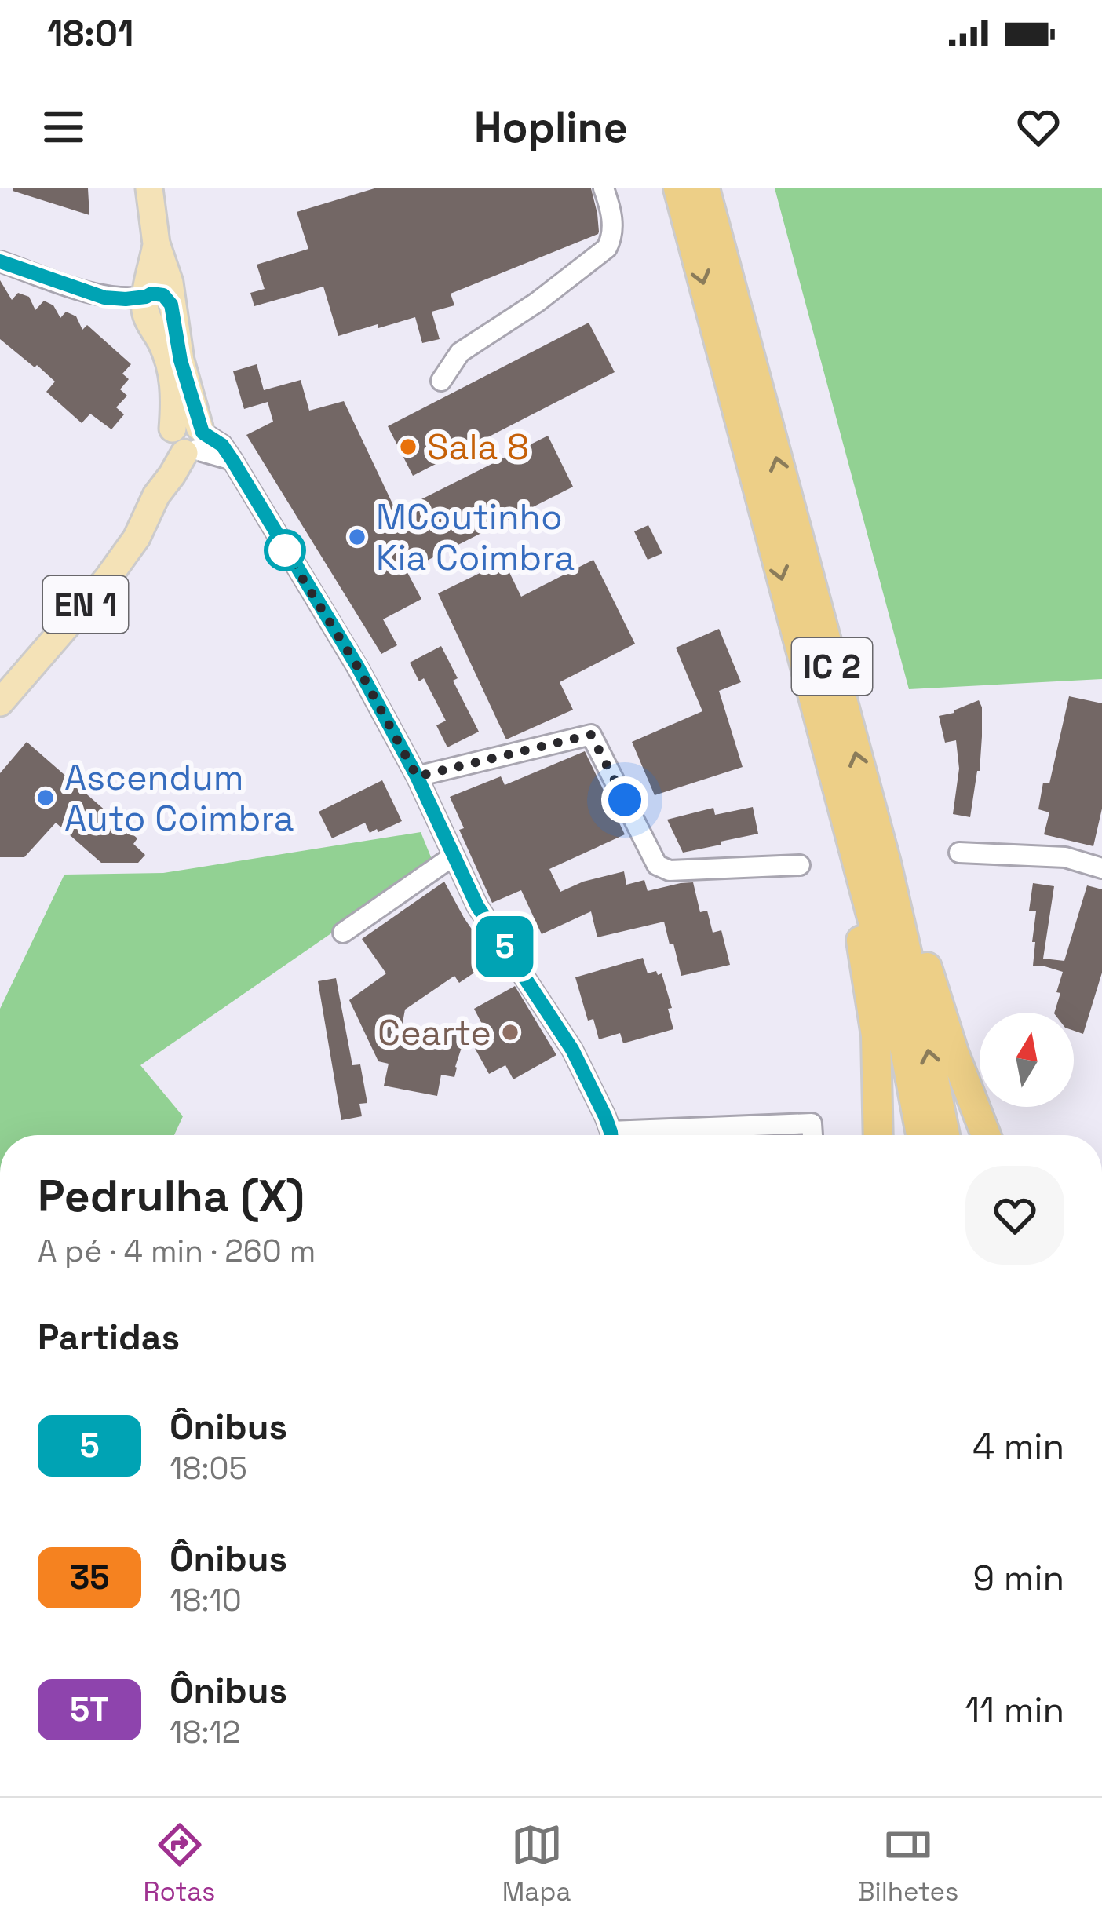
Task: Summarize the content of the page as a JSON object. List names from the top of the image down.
{
  "streets": {
    "highway": ["IC 2"],
    "main road": ["EN 1"]
  },
  "places": [
    "Sala 8",
    "MCoutinho Kia Coimbra",
    "Ascendum Auto Coimbra",
    "Cearte"
  ],
  "lines": ["bus line 5"],
  "north": "top",
  "page": {
    "status": "18:01",
    "header": "Hopline",
    "on_map": "5",
    "heading": [
      ["Pedrulha (X)", "A pé · 4 min · 260 m"],
      "Partidas"
    ],
    "list": [
      {
        "mark": "5",
        "name": "Ônibus",
        "note": "18:05",
        "value": "4 min"
      },
      {
        "mark": "35",
        "name": "Ônibus",
        "note": "18:10",
        "value": "9 min"
      },
      {
        "mark": "5T",
        "name": "Ônibus",
        "note": "18:12",
        "value": "11 min"
      }
    ],
    "tabs": ["Rotas", "Mapa", "Bilhetes"]
  }
}
